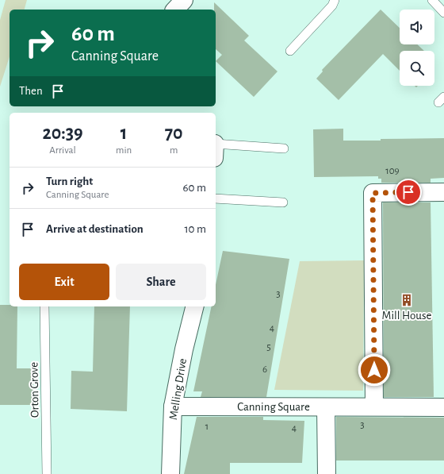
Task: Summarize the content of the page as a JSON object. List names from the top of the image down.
{
  "streets": {
    "street": ["Melling Drive", "Canning Square"],
    "lane": ["Orton Grove"]
  },
  "crossings": [
    ["Melling Drive", "Canning Square"]
  ],
  "places": {
    "building": ["Mill House"]
  },
  "house_numbers": [
    "109",
    "3",
    "4",
    "5",
    "6",
    "3",
    "1",
    "4"
  ],
  "page": {
    "turn": ["60 m", "Canning Square"],
    "then": "Then",
    "eta": [
      "20:39",
      "Arrival",
      "1",
      "min",
      "70",
      "m"
    ],
    "list": [
      {
        "name": "Turn right",
        "note": "Canning Square",
        "value": "60 m"
      },
      {
        "name": "Arrive at destination",
        "value": "10 m"
      }
    ],
    "buttons": ["Exit", "Share"]
  }
}
